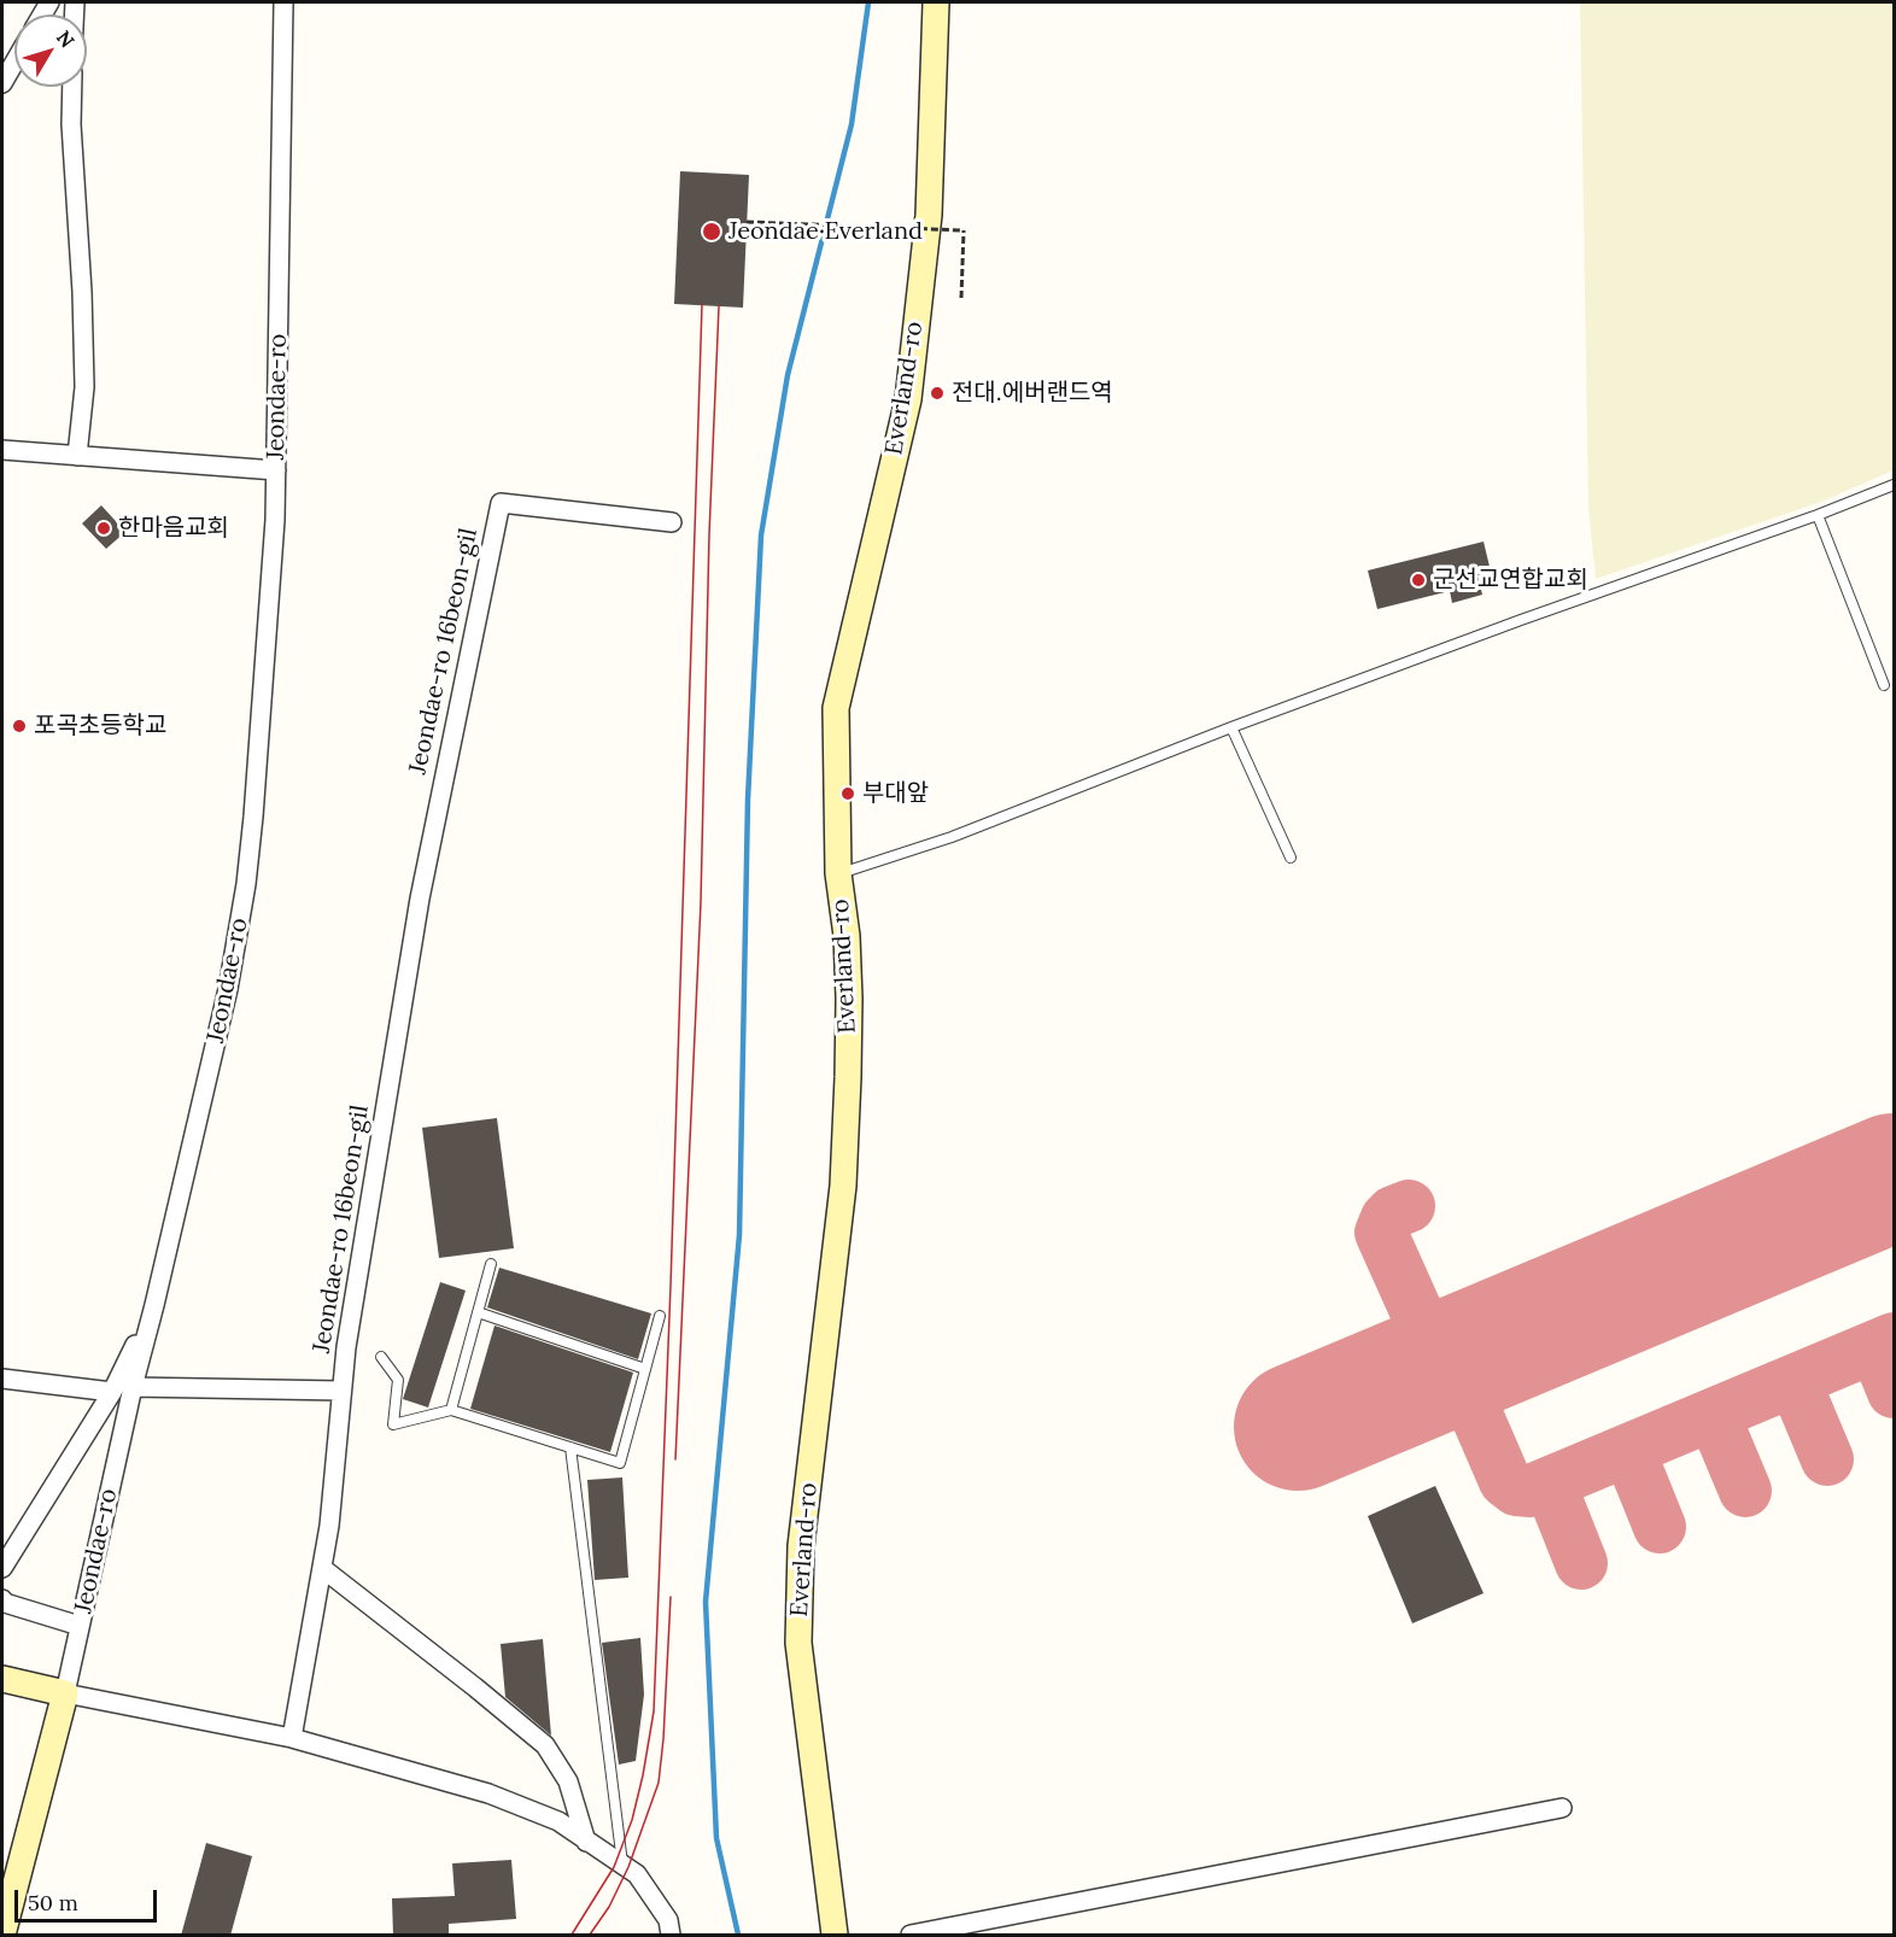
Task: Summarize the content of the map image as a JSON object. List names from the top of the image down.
{
  "streets": {
    "street": ["Everland-ro", "Jeondae-ro", "Jeondae-ro 16beon-gil"]
  },
  "places": [
    "Jeondae·Everland",
    "전대.에버랜드역",
    "한마음교회",
    "군선교연합교회",
    "포곡초등학교",
    "부대앞"
  ],
  "scale_bar": "50 m",
  "north": "top right"
}
